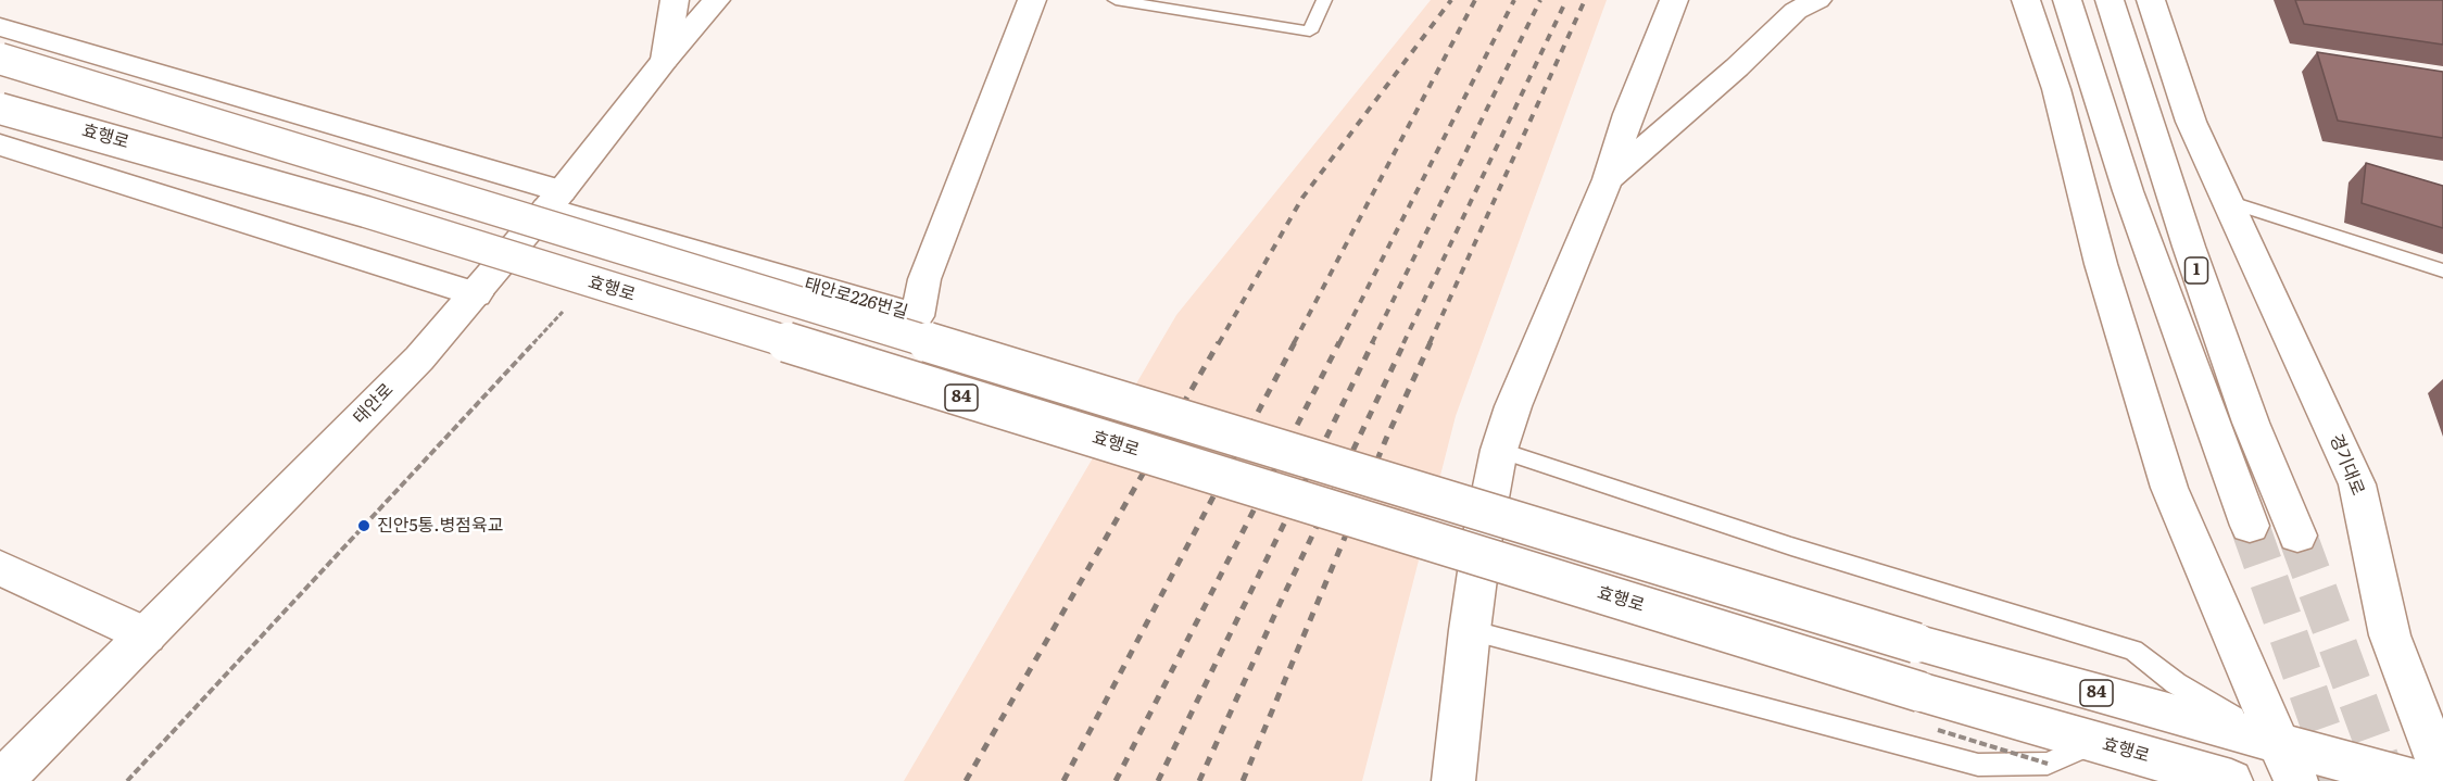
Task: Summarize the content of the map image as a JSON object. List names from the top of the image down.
{
  "streets": {
    "main road": [
      "효행로",
      "1",
      "태안로226번길",
      "84",
      "태안로",
      "경기대로"
    ]
  },
  "crossings": [
    ["태안로226번길", "태안로"]
  ],
  "places": ["진안5통.병점육교"]
}
